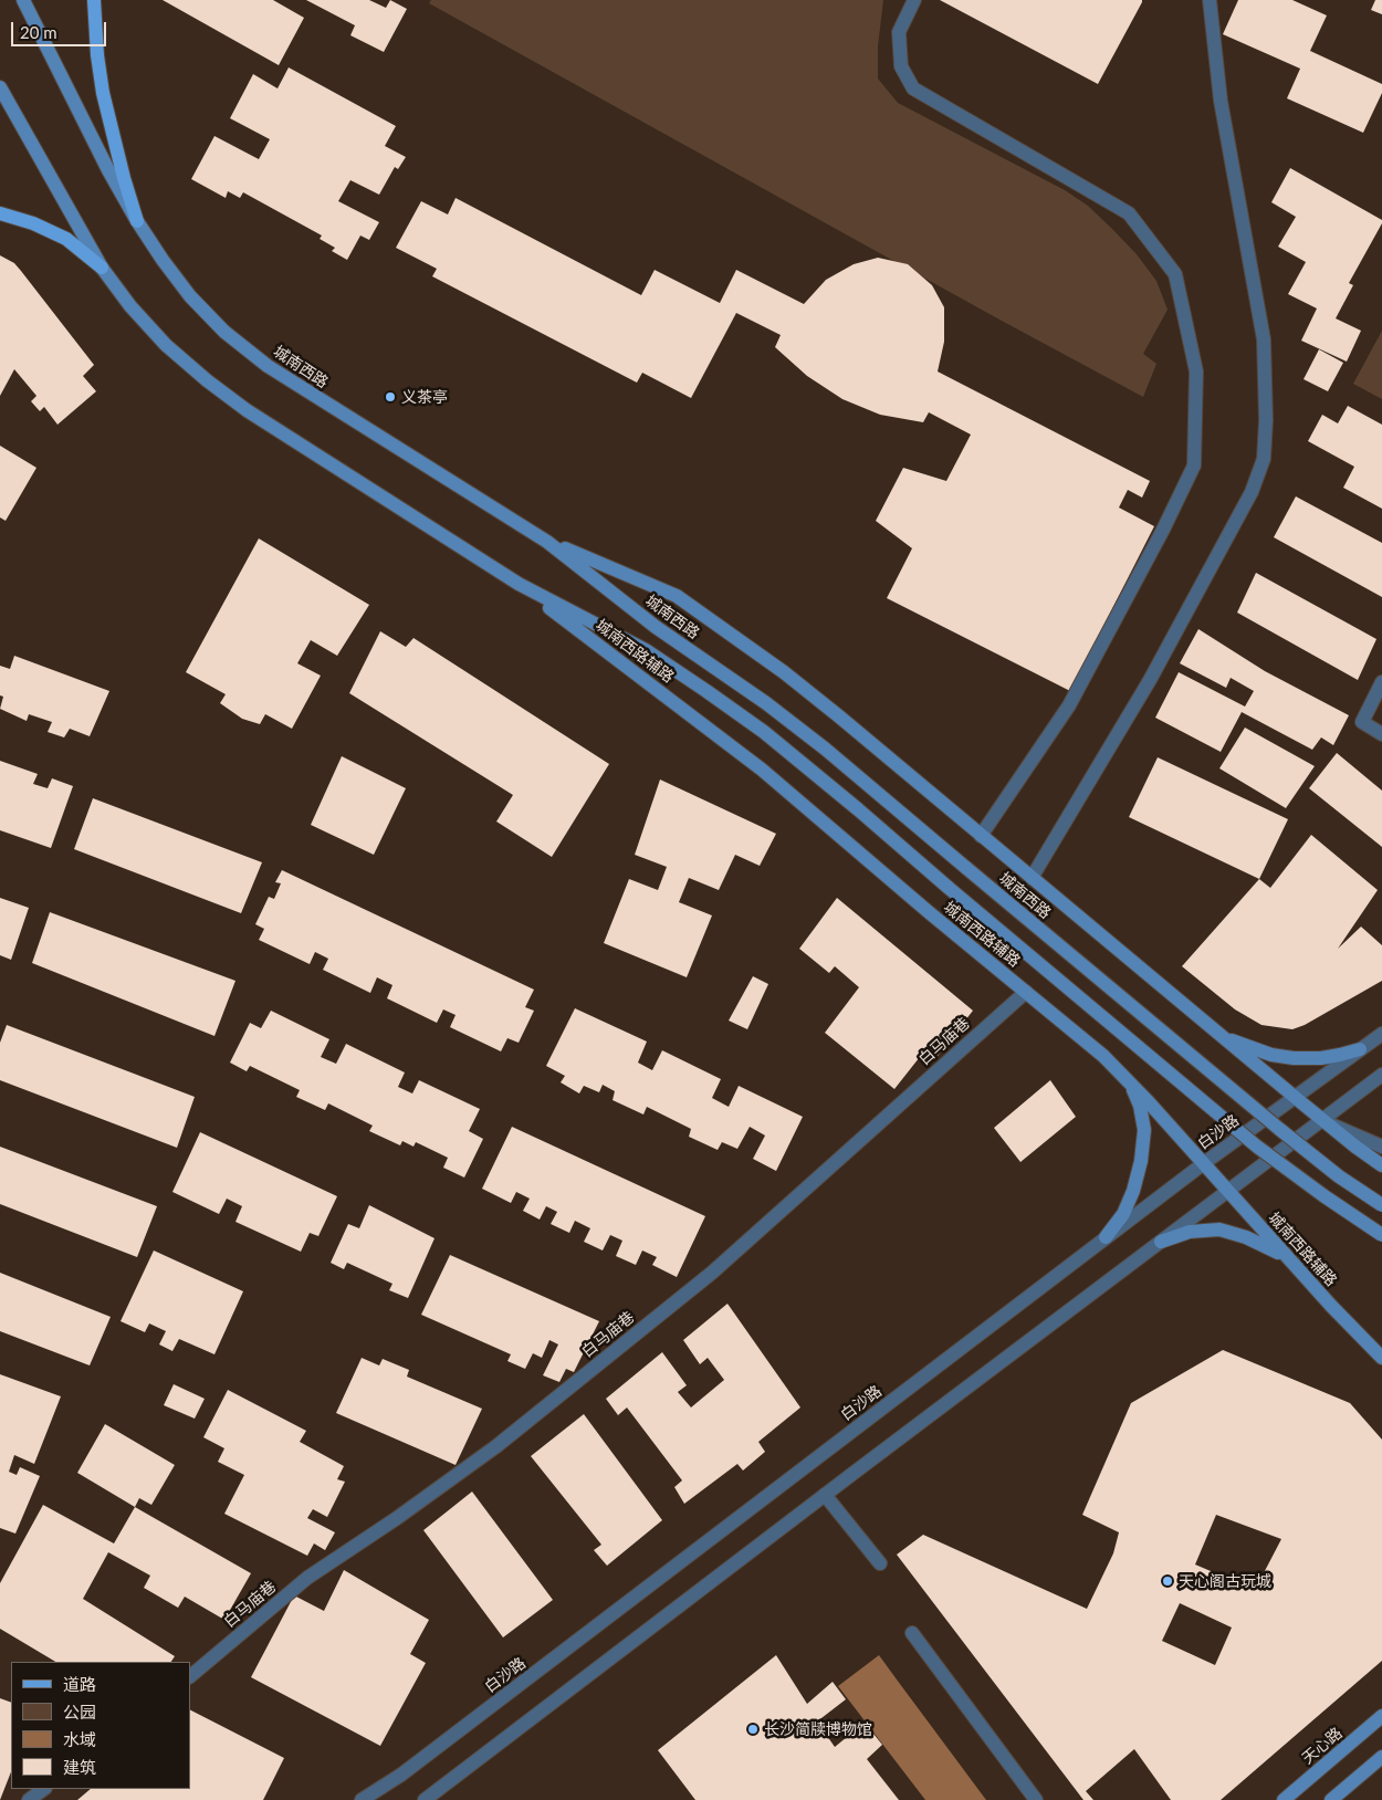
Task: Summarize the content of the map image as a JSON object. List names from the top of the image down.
{
  "streets": {
    "main road": ["城南西路", "城南西路辅路", "天心路"],
    "street": ["白马庙巷", "白沙路"]
  },
  "crossings": [
    ["城南西路辅路", "白马庙巷"],
    ["城南西路辅路", "白沙路"]
  ],
  "places": ["义茶亭", "天心阁古玩城", "长沙简牍博物馆"],
  "legend": [
    "道路",
    "公园",
    "水域",
    "建筑"
  ],
  "scale_bar": "20 m"
}
